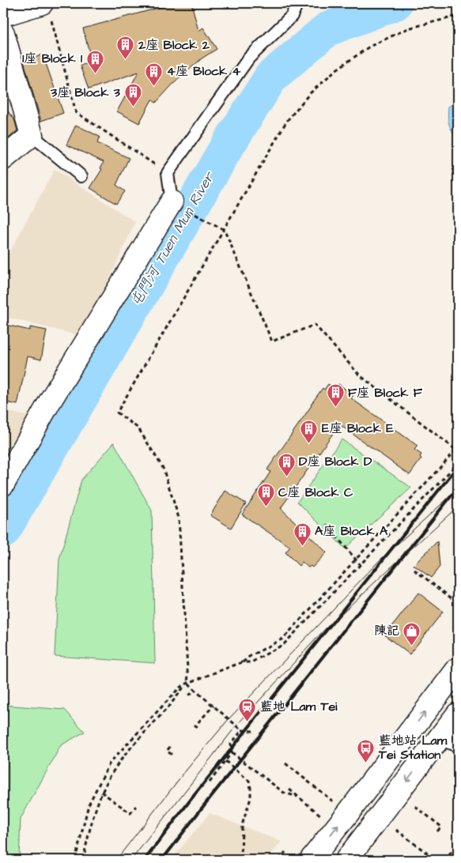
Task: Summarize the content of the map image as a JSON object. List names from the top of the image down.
{
  "water": ["屯門河 Tuen Mun River"],
  "places": {
    "building": [
      "2座 Block 2",
      "1座 Block 1",
      "4座 Block 4",
      "3座 Block 3",
      "F座 Block F",
      "E座 Block E",
      "D座 Block D",
      "C座 Block C",
      "A座 Block A"
    ],
    "shop": ["陳記"],
    "station": ["藍地 Lam Tei"],
    "bus stop": ["藍地站 Lam Tei Station"]
  }
}
